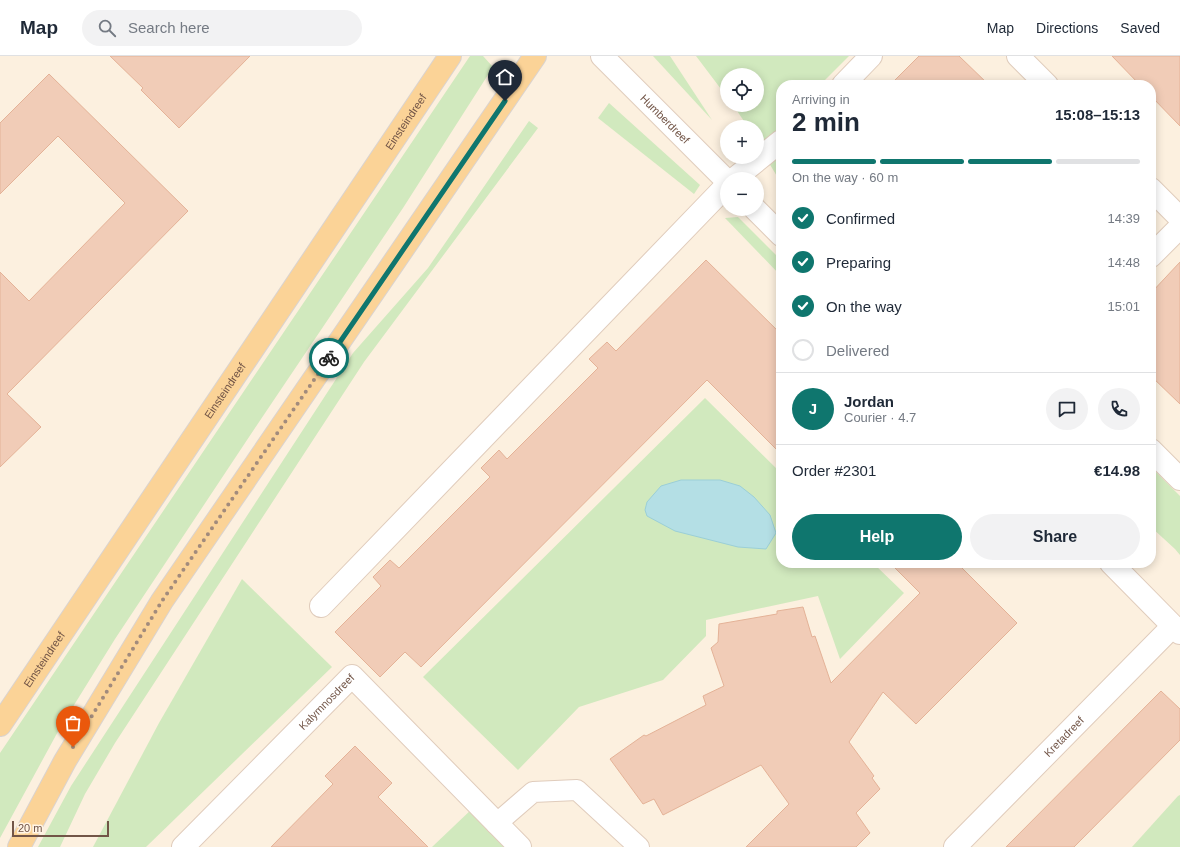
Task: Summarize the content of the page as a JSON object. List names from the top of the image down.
{
  "streets": {
    "main road": ["Einsteindreef"],
    "street": ["Humberdreef", "Kalymnosdreef", "Kretadreef"]
  },
  "scale_bar": "20 m",
  "page": {
    "header": "Map",
    "search": "Search here",
    "nav": ["Map", "Directions", "Saved"],
    "map_buttons": ["+", "−"],
    "heading": ["2 min", "Arriving in", "15:08–15:13"],
    "panel": [
      "Jordan",
      "Courier · 4.7",
      "Order #2301",
      "€14.98"
    ],
    "bar": "On the way · 60 m",
    "list": [
      ["Confirmed", "14:39"],
      ["Preparing", "14:48"],
      ["On the way", "15:01"],
      "Delivered"
    ],
    "round": "J",
    "buttons": ["Help", "Share"],
    "scale": "20 m"
  }
}
